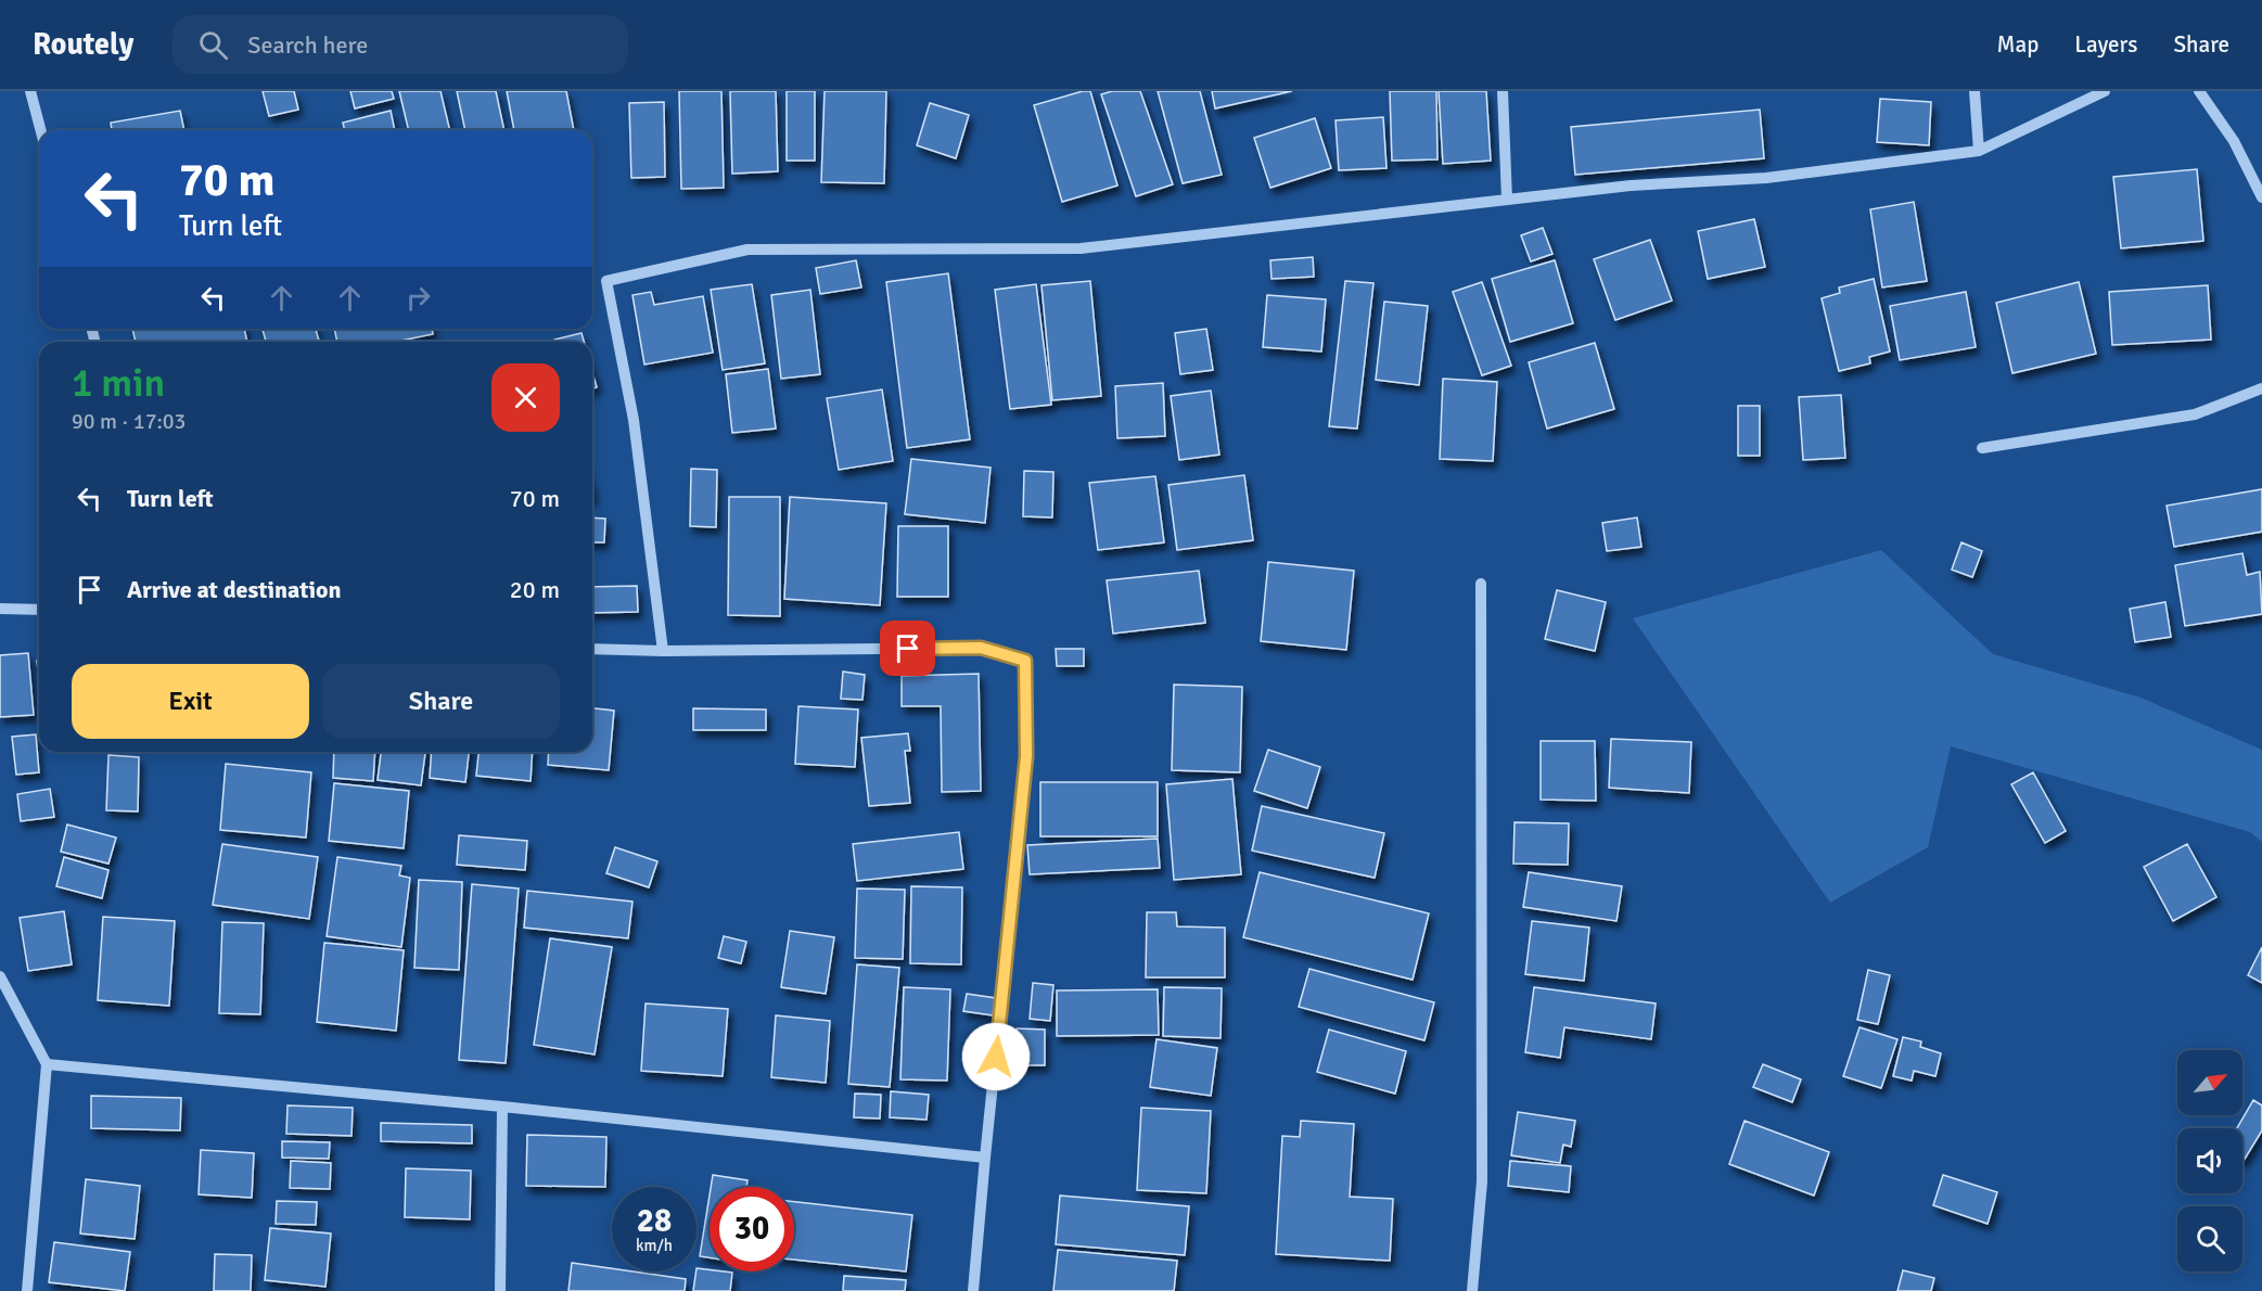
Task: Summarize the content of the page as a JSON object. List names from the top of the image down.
{
  "north": "top right",
  "page": {
    "header": "Routely",
    "search": "Search here",
    "nav": ["Map", "Layers", "Share"],
    "turn": ["70 m", "Turn left"],
    "heading": ["1 min", "90 m · 17:03"],
    "list": [
      {
        "name": "Turn left",
        "value": "70 m"
      },
      {
        "name": "Arrive at destination",
        "value": "20 m"
      }
    ],
    "buttons": ["Exit", "Share"],
    "speed": "28 km/h",
    "limit": "30"
  }
}
